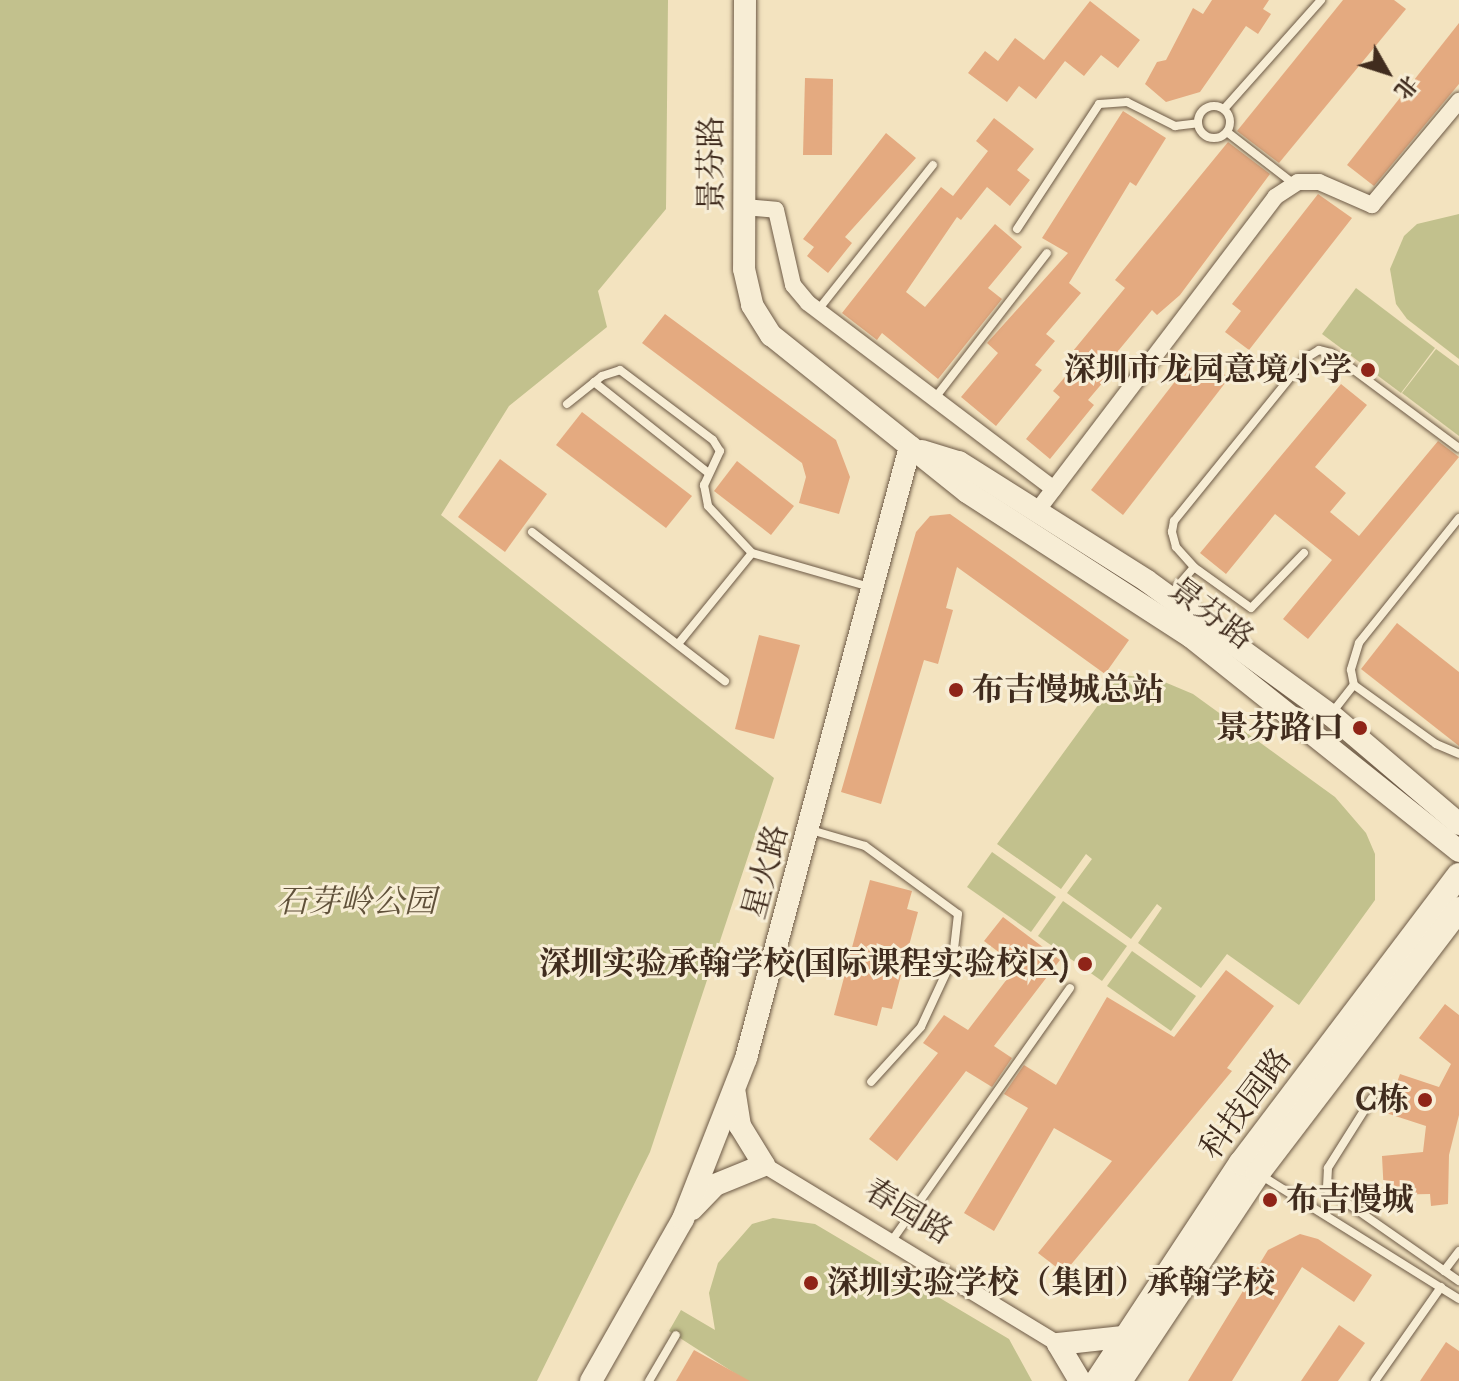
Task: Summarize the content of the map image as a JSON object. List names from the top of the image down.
{
  "streets": {
    "main road": ["科技园路"],
    "street": ["景芬路", "星火路", "春园路"]
  },
  "crossings": [
    ["景芬路", "星火路"],
    ["星火路", "春园路"]
  ],
  "parks": ["石芽岭公园"],
  "places": [
    "深圳市龙园意境小学",
    "布吉慢城总站",
    "景芬路口",
    "深圳实验承翰学校(国际课程实验校区)",
    "C栋",
    "布吉慢城",
    "深圳实验学校（集团）承翰学校"
  ],
  "north": "bottom right"
}
